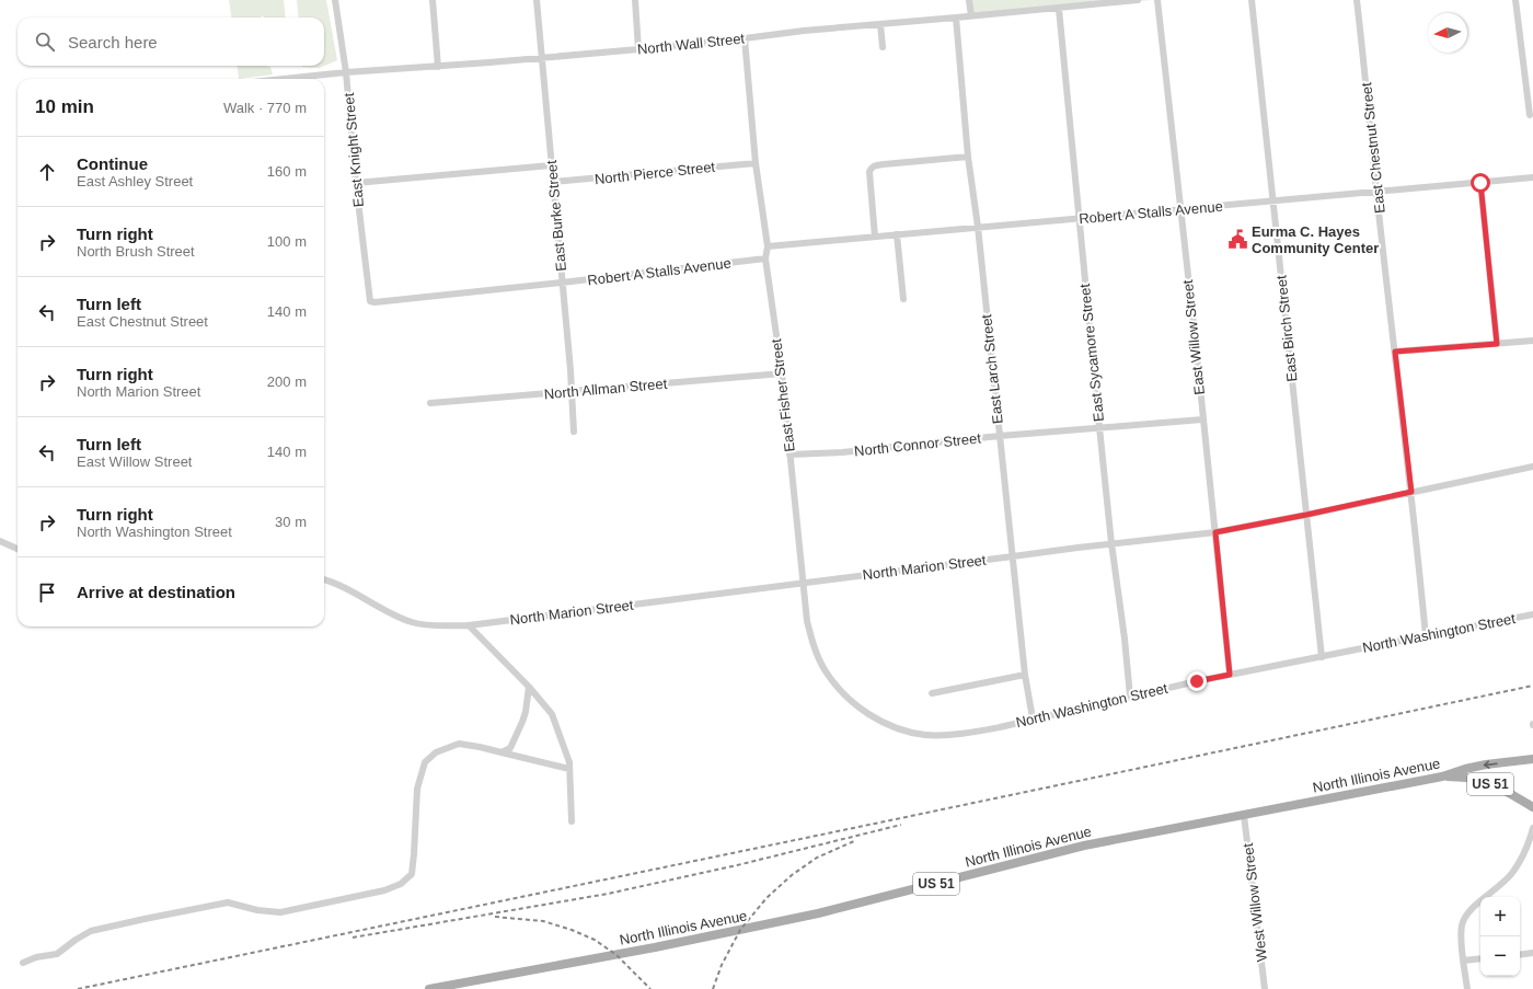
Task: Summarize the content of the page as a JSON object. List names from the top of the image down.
{
  "streets": {
    "main road": ["North Illinois Avenue", "US 51"],
    "street": [
      "North Wall Street",
      "East Chestnut Street",
      "East Knight Street",
      "North Pierce Street",
      "Robert A Stalls Avenue",
      "East Burke Street",
      "East Birch Street",
      "East Willow Street",
      "East Sycamore Street",
      "East Larch Street",
      "North Allman Street",
      "East Fisher Street",
      "North Connor Street",
      "North Marion Street",
      "North Washington Street",
      "West Willow Street"
    ]
  },
  "crossings": [
    ["North Wall Street", "East Knight Street"],
    ["North Wall Street", "East Burke Street"],
    ["North Wall Street", "East Sycamore Street"],
    ["North Wall Street", "East Larch Street"],
    ["North Wall Street", "East Fisher Street"],
    ["East Chestnut Street", "Robert A Stalls Avenue"],
    ["East Chestnut Street", "North Marion Street"],
    ["East Chestnut Street", "North Washington Street"],
    ["East Knight Street", "Robert A Stalls Avenue"],
    ["North Pierce Street", "East Burke Street"],
    ["North Pierce Street", "East Fisher Street"],
    ["Robert A Stalls Avenue", "East Burke Street"],
    ["Robert A Stalls Avenue", "East Birch Street"],
    ["Robert A Stalls Avenue", "East Willow Street"],
    ["Robert A Stalls Avenue", "East Sycamore Street"],
    ["Robert A Stalls Avenue", "East Larch Street"],
    ["Robert A Stalls Avenue", "East Fisher Street"],
    ["East Burke Street", "North Allman Street"],
    ["East Birch Street", "North Marion Street"],
    ["East Birch Street", "North Washington Street"],
    ["East Willow Street", "North Connor Street"],
    ["East Willow Street", "North Marion Street"],
    ["East Willow Street", "North Washington Street"],
    ["East Sycamore Street", "North Connor Street"],
    ["East Sycamore Street", "North Marion Street"],
    ["East Sycamore Street", "North Washington Street"],
    ["East Larch Street", "North Connor Street"],
    ["East Larch Street", "North Marion Street"],
    ["East Larch Street", "North Washington Street"],
    ["North Allman Street", "East Fisher Street"],
    ["East Fisher Street", "North Connor Street"],
    ["East Fisher Street", "North Marion Street"],
    ["East Fisher Street", "North Washington Street"],
    ["North Illinois Avenue", "US 51"],
    ["North Illinois Avenue", "West Willow Street"]
  ],
  "places": {
    "public building": ["Eurma C. Hayes Community Center"]
  },
  "north": "left",
  "page": {
    "search": "Search here",
    "heading": ["10 min", "Walk · 770 m"],
    "list": [
      ["Continue", "East Ashley Street", "160 m"],
      ["Turn right", "North Brush Street", "100 m"],
      ["Turn left", "East Chestnut Street", "140 m"],
      ["Turn right", "North Marion Street", "200 m"],
      ["Turn left", "East Willow Street", "140 m"],
      ["Turn right", "North Washington Street", "30 m"],
      "Arrive at destination"
    ],
    "map_buttons": ["+", "−"]
  }
}
